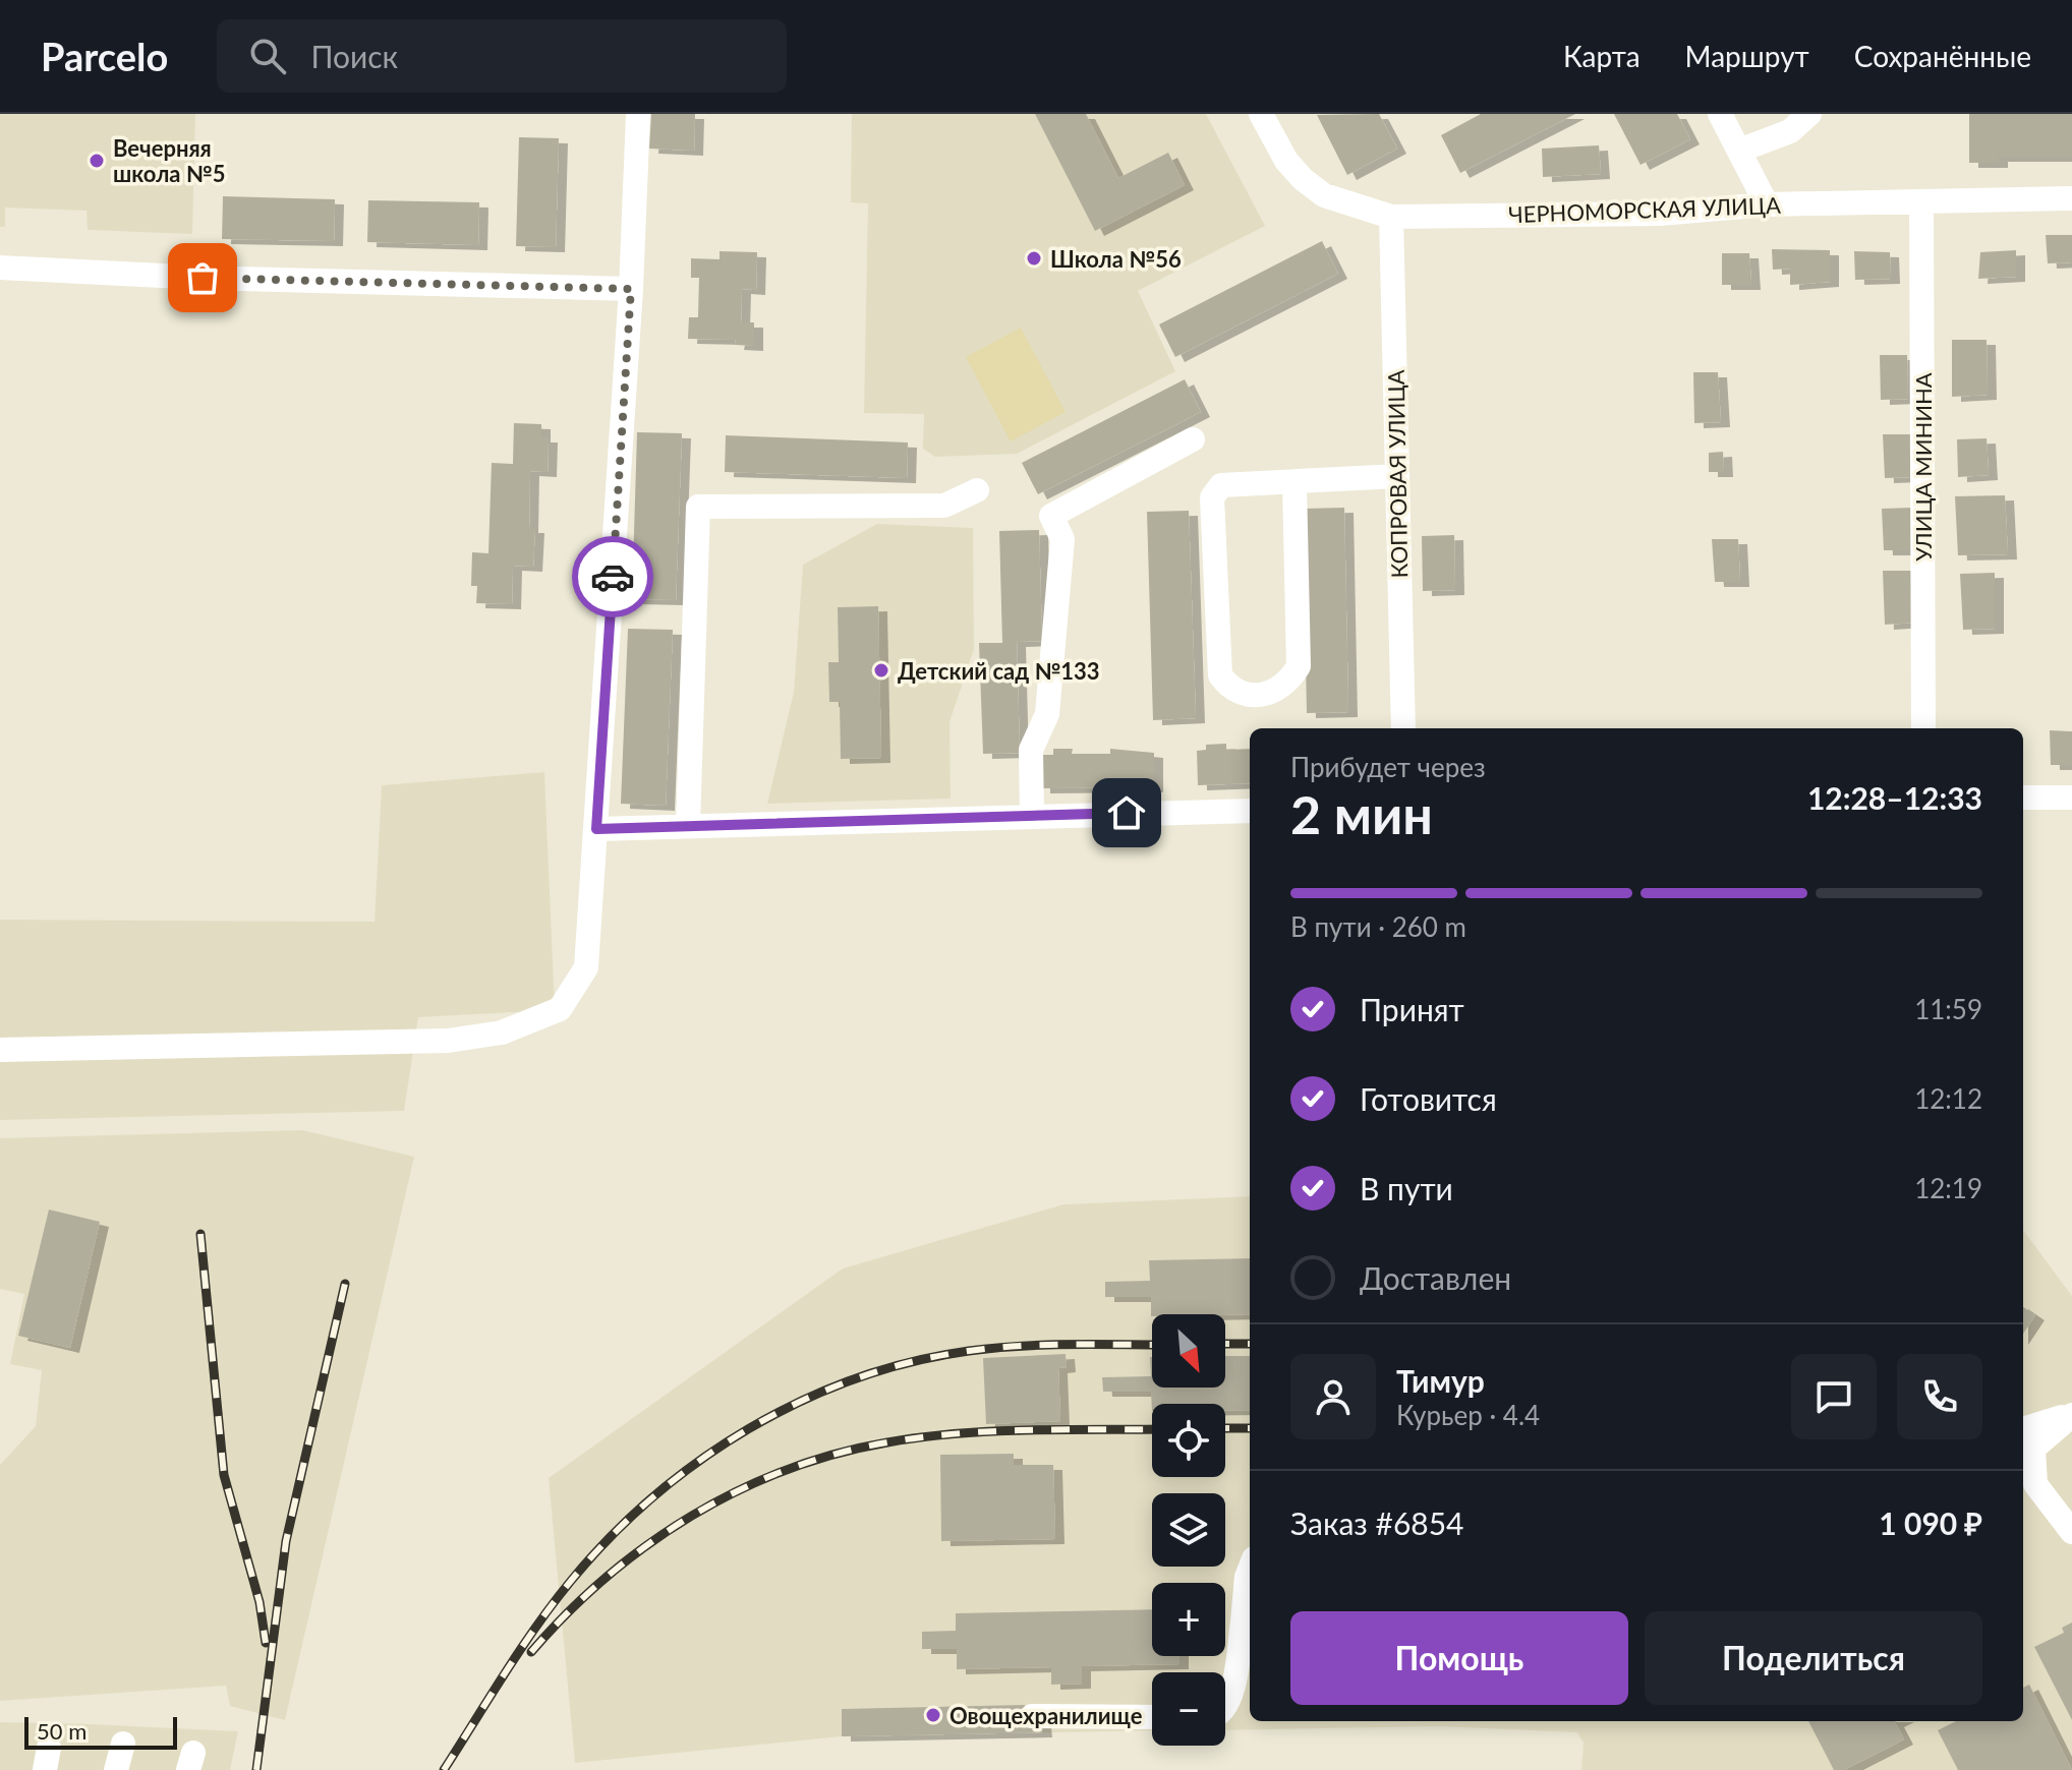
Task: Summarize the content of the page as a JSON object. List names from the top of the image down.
{
  "streets": {
    "street": ["ЧЕРНОМОРСКАЯ УЛИЦА", "УЛИЦА МИНИНА", "КОПРОВАЯ УЛИЦА"]
  },
  "crossings": [
    ["ЧЕРНОМОРСКАЯ УЛИЦА", "УЛИЦА МИНИНА"],
    ["ЧЕРНОМОРСКАЯ УЛИЦА", "КОПРОВАЯ УЛИЦА"]
  ],
  "places": [
    "Вечерняя школа №5",
    "Школа №56",
    "Детский сад №133",
    "Овощехранилище"
  ],
  "scale_bar": "50 m",
  "north": "bottom right",
  "page": {
    "header": "Parcelo",
    "search": "Поиск",
    "nav": ["Карта", "Маршрут", "Сохранённые"],
    "heading": ["2 мин", "Прибудет через", "12:28–12:33"],
    "panel": [
      "Тимур",
      "Курьер · 4.4",
      "Заказ #6854",
      "1 090 ₽"
    ],
    "bar": "В пути · 260 m",
    "list": [
      ["Принят", "11:59"],
      ["Готовится", "12:12"],
      ["В пути", "12:19"],
      "Доставлен"
    ],
    "map_buttons": ["+", "−"],
    "buttons": ["Помощь", "Поделиться"],
    "scale": "50 m"
  }
}
